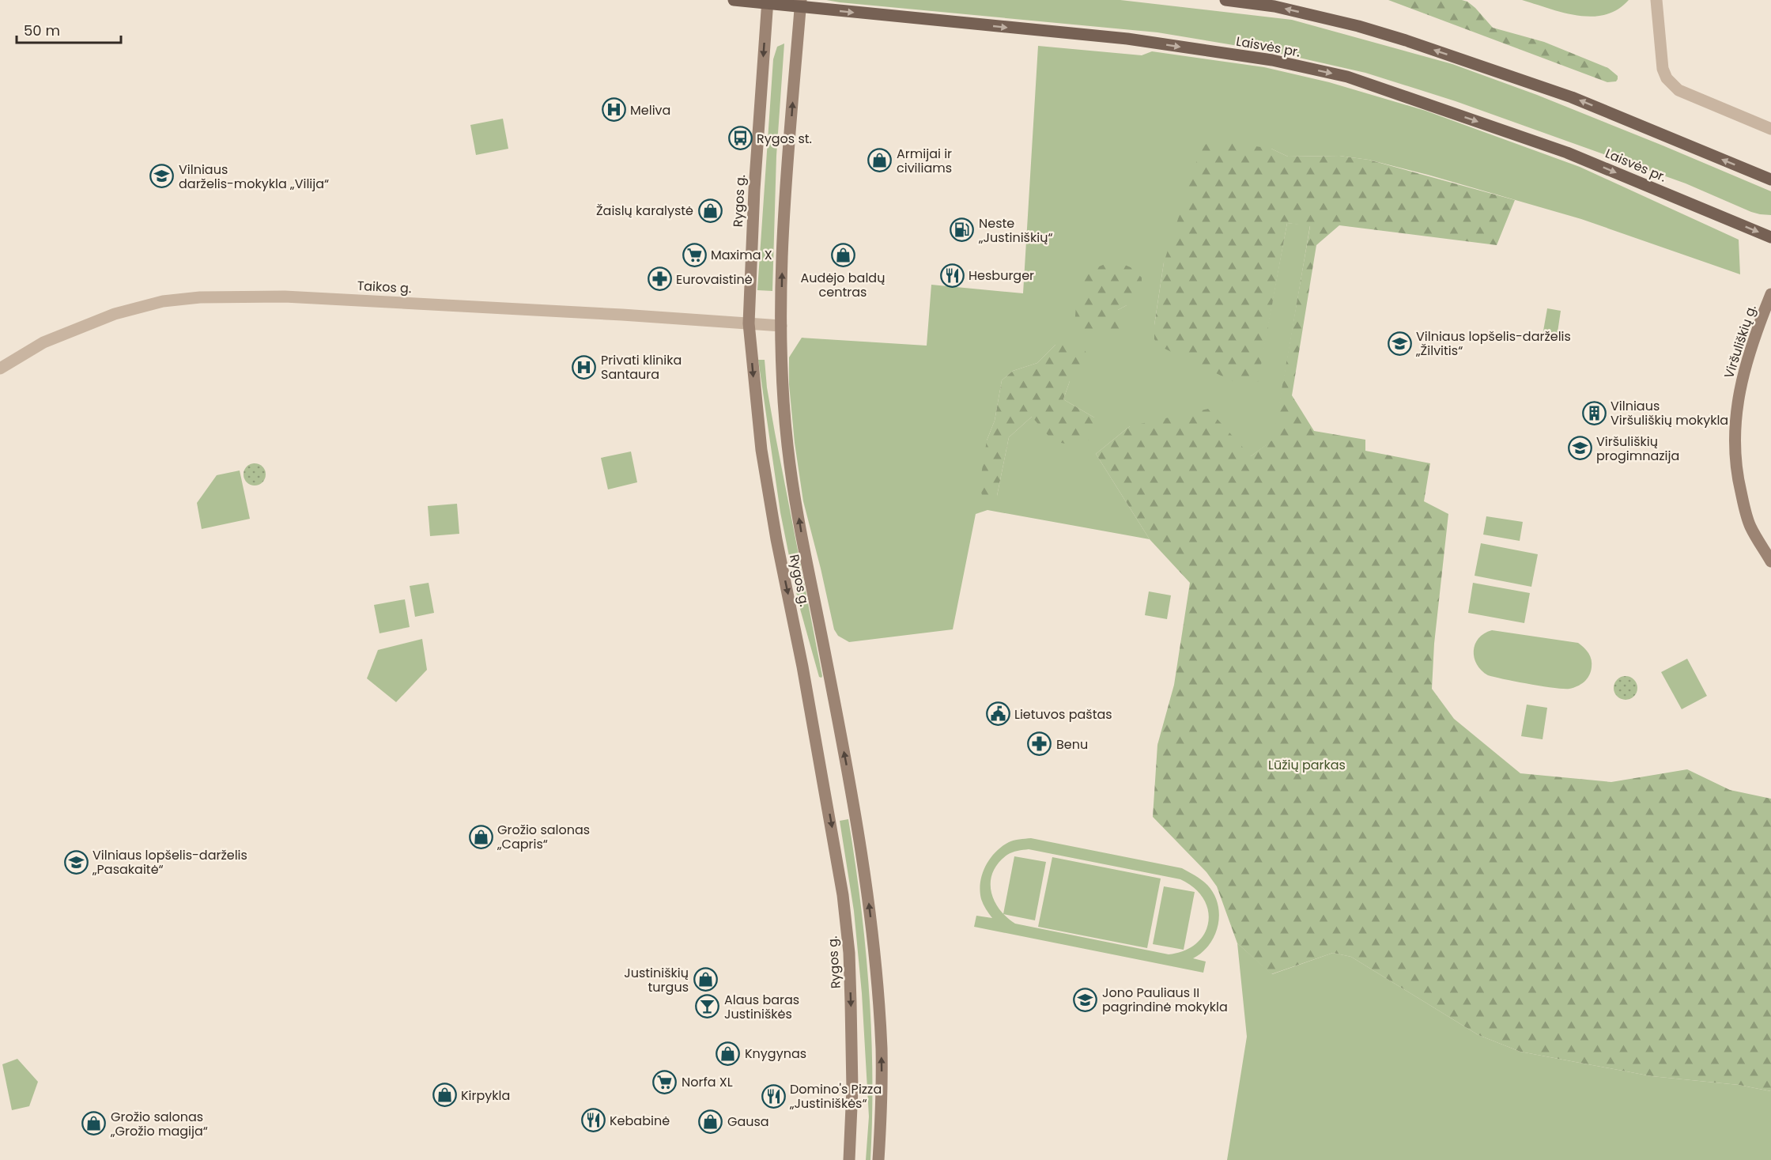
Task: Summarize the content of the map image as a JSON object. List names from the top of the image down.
{
  "streets": {
    "main road": ["Laisvės pr.", "Rygos g.", "Viršuliškių g."],
    "street": ["Taikos g."]
  },
  "crossings": [
    ["Laisvės pr.", "Rygos g."],
    ["Rygos g.", "Taikos g."]
  ],
  "parks": ["Lūžių parkas"],
  "places": {
    "hospital": ["Meliva", "Privati klinika Santaura"],
    "bus stop": ["Rygos st."],
    "shop": [
      "Armijai ir civiliams",
      "Žaislų karalystė",
      "Audėjo baldų centras",
      "Grožio salonas „Capris“",
      "Justiniškių turgus",
      "Knygynas",
      "Kirpykla",
      "Gausa",
      "Grožio salonas „Grožio magija“"
    ],
    "school or university": [
      "Vilniaus darželis-mokykla „Vilija“",
      "Vilniaus lopšelis-darželis „Žilvitis“",
      "Viršuliškių progimnazija",
      "Vilniaus lopšelis-darželis „Pasakaitė“",
      "Jono Pauliaus II pagrindinė mokykla"
    ],
    "fuel station": ["Neste „Justiniškių“"],
    "supermarket": ["Maxima X", "Norfa XL"],
    "restaurant": ["Hesburger", "Domino's Pizza „Justiniškės“", "Kebabinė"],
    "pharmacy": ["Eurovaistinė", "Benu"],
    "building": ["Vilniaus Viršuliškių mokykla"],
    "public building": ["Lietuvos paštas"],
    "bar": ["Alaus baras Justiniškės"]
  },
  "scale_bar": "50 m"
}
